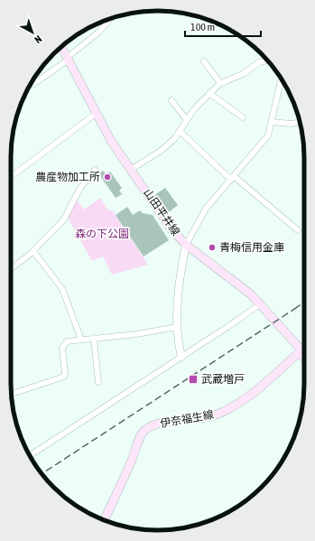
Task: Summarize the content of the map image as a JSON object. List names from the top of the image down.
{
  "streets": {
    "main road": ["山田平井線", "伊奈福生線"]
  },
  "parks": ["森の下公園"],
  "places": {
    "other": ["農産物加工所", "青梅信用金庫"],
    "transit": ["武蔵増戸"]
  },
  "scale_bar": "100 m",
  "north": "bottom right"
}
